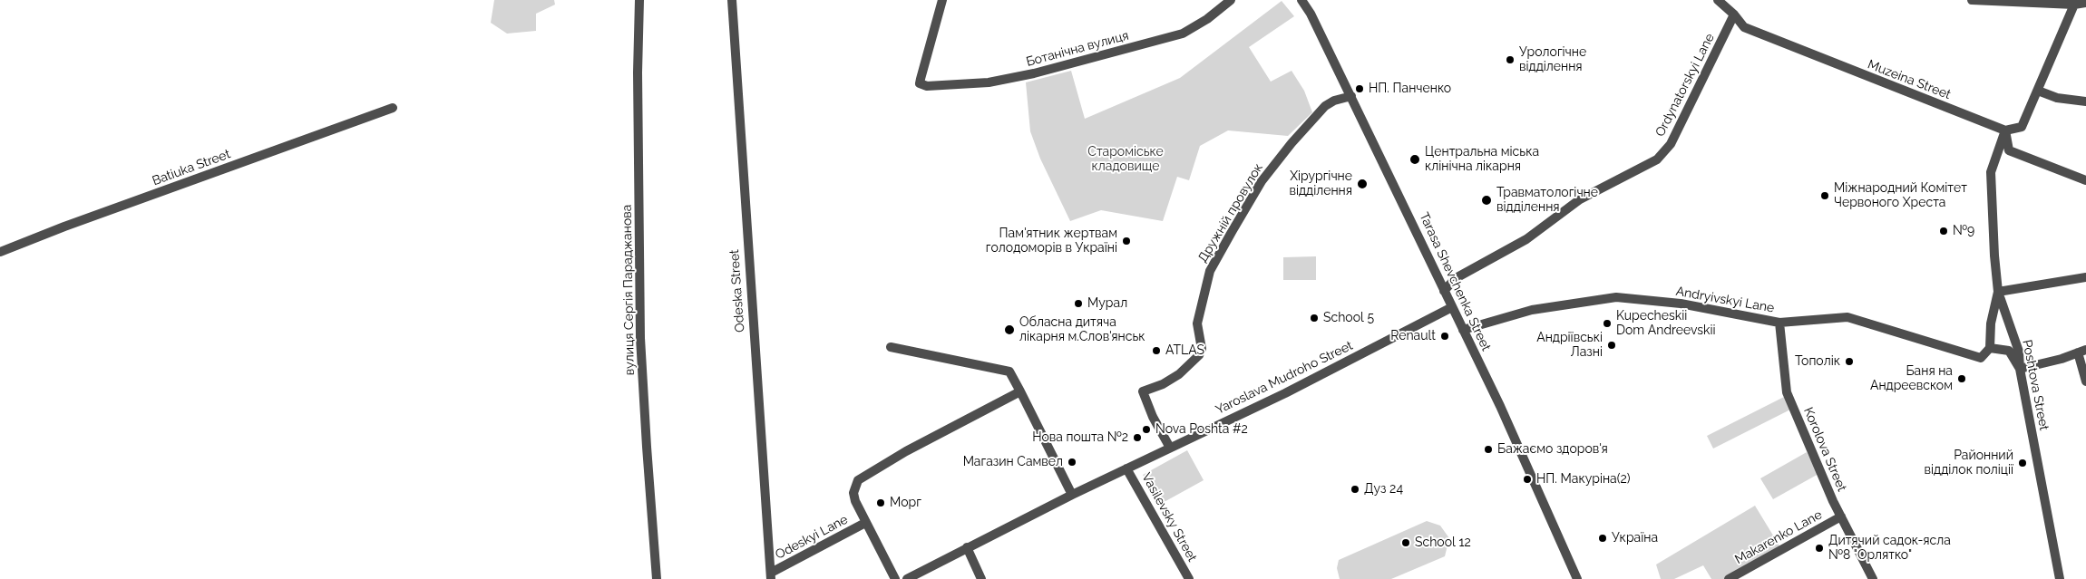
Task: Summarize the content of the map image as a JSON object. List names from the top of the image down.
{
  "streets": {
    "street": [
      "Ботанічна вулиця",
      "Muzeina Street",
      "Ordynatorskyi Lane",
      "Batiuka Street",
      "Дружній провулок",
      "Tarasa Shevchenka Street",
      "вулиця Сергія Параджанова",
      "Odeska Street",
      "Andryivskyi Lane",
      "Yaroslava Mudroho Street",
      "Poshtova Street",
      "Korolova Street",
      "Vasilevsky Street",
      "Odeskyi Lane",
      "Makarenko Lane"
    ]
  },
  "crossings": [
    ["Muzeina Street", "Ordynatorskyi Lane"],
    ["Muzeina Street", "Poshtova Street"],
    ["Ordynatorskyi Lane", "Tarasa Shevchenka Street"],
    ["Дружній провулок", "Tarasa Shevchenka Street"],
    ["Дружній провулок", "Yaroslava Mudroho Street"],
    ["Tarasa Shevchenka Street", "Andryivskyi Lane"],
    ["Tarasa Shevchenka Street", "Yaroslava Mudroho Street"],
    ["Odeska Street", "Odeskyi Lane"],
    ["Andryivskyi Lane", "Korolova Street"],
    ["Yaroslava Mudroho Street", "Vasilevsky Street"],
    ["Korolova Street", "Makarenko Lane"]
  ],
  "parks": ["Староміське кладовище"],
  "places": [
    "Урологічне відділення",
    "НП. Панченко",
    "Центральна міська клінічна лікарня",
    "Хірургічне відділення",
    "Міжнародний Комітет Червоного Хреста",
    "Травматологічне відділення",
    "№9",
    "Пам'ятник жертвам голодоморів в Україні",
    "Мурал",
    "School 5",
    "Kupecheskii Dom Andreevskii",
    "Обласна дитяча лікарня м.Слов'янськ",
    "Renault",
    "Андріївські Лазні",
    "ATLAS",
    "Тополік",
    "Баня на Андреевском",
    "Nova Poshta #2",
    "Нова пошта №2",
    "Бажаємо здоров'я",
    "Магазин Самвел",
    "Районний відділок поліції",
    "НП. Макуріна(2)",
    "Дуз 24",
    "Морг",
    "Україна",
    "School 12",
    "Дитячий садок-ясла №8 \"Орлятко\""
  ]
}
